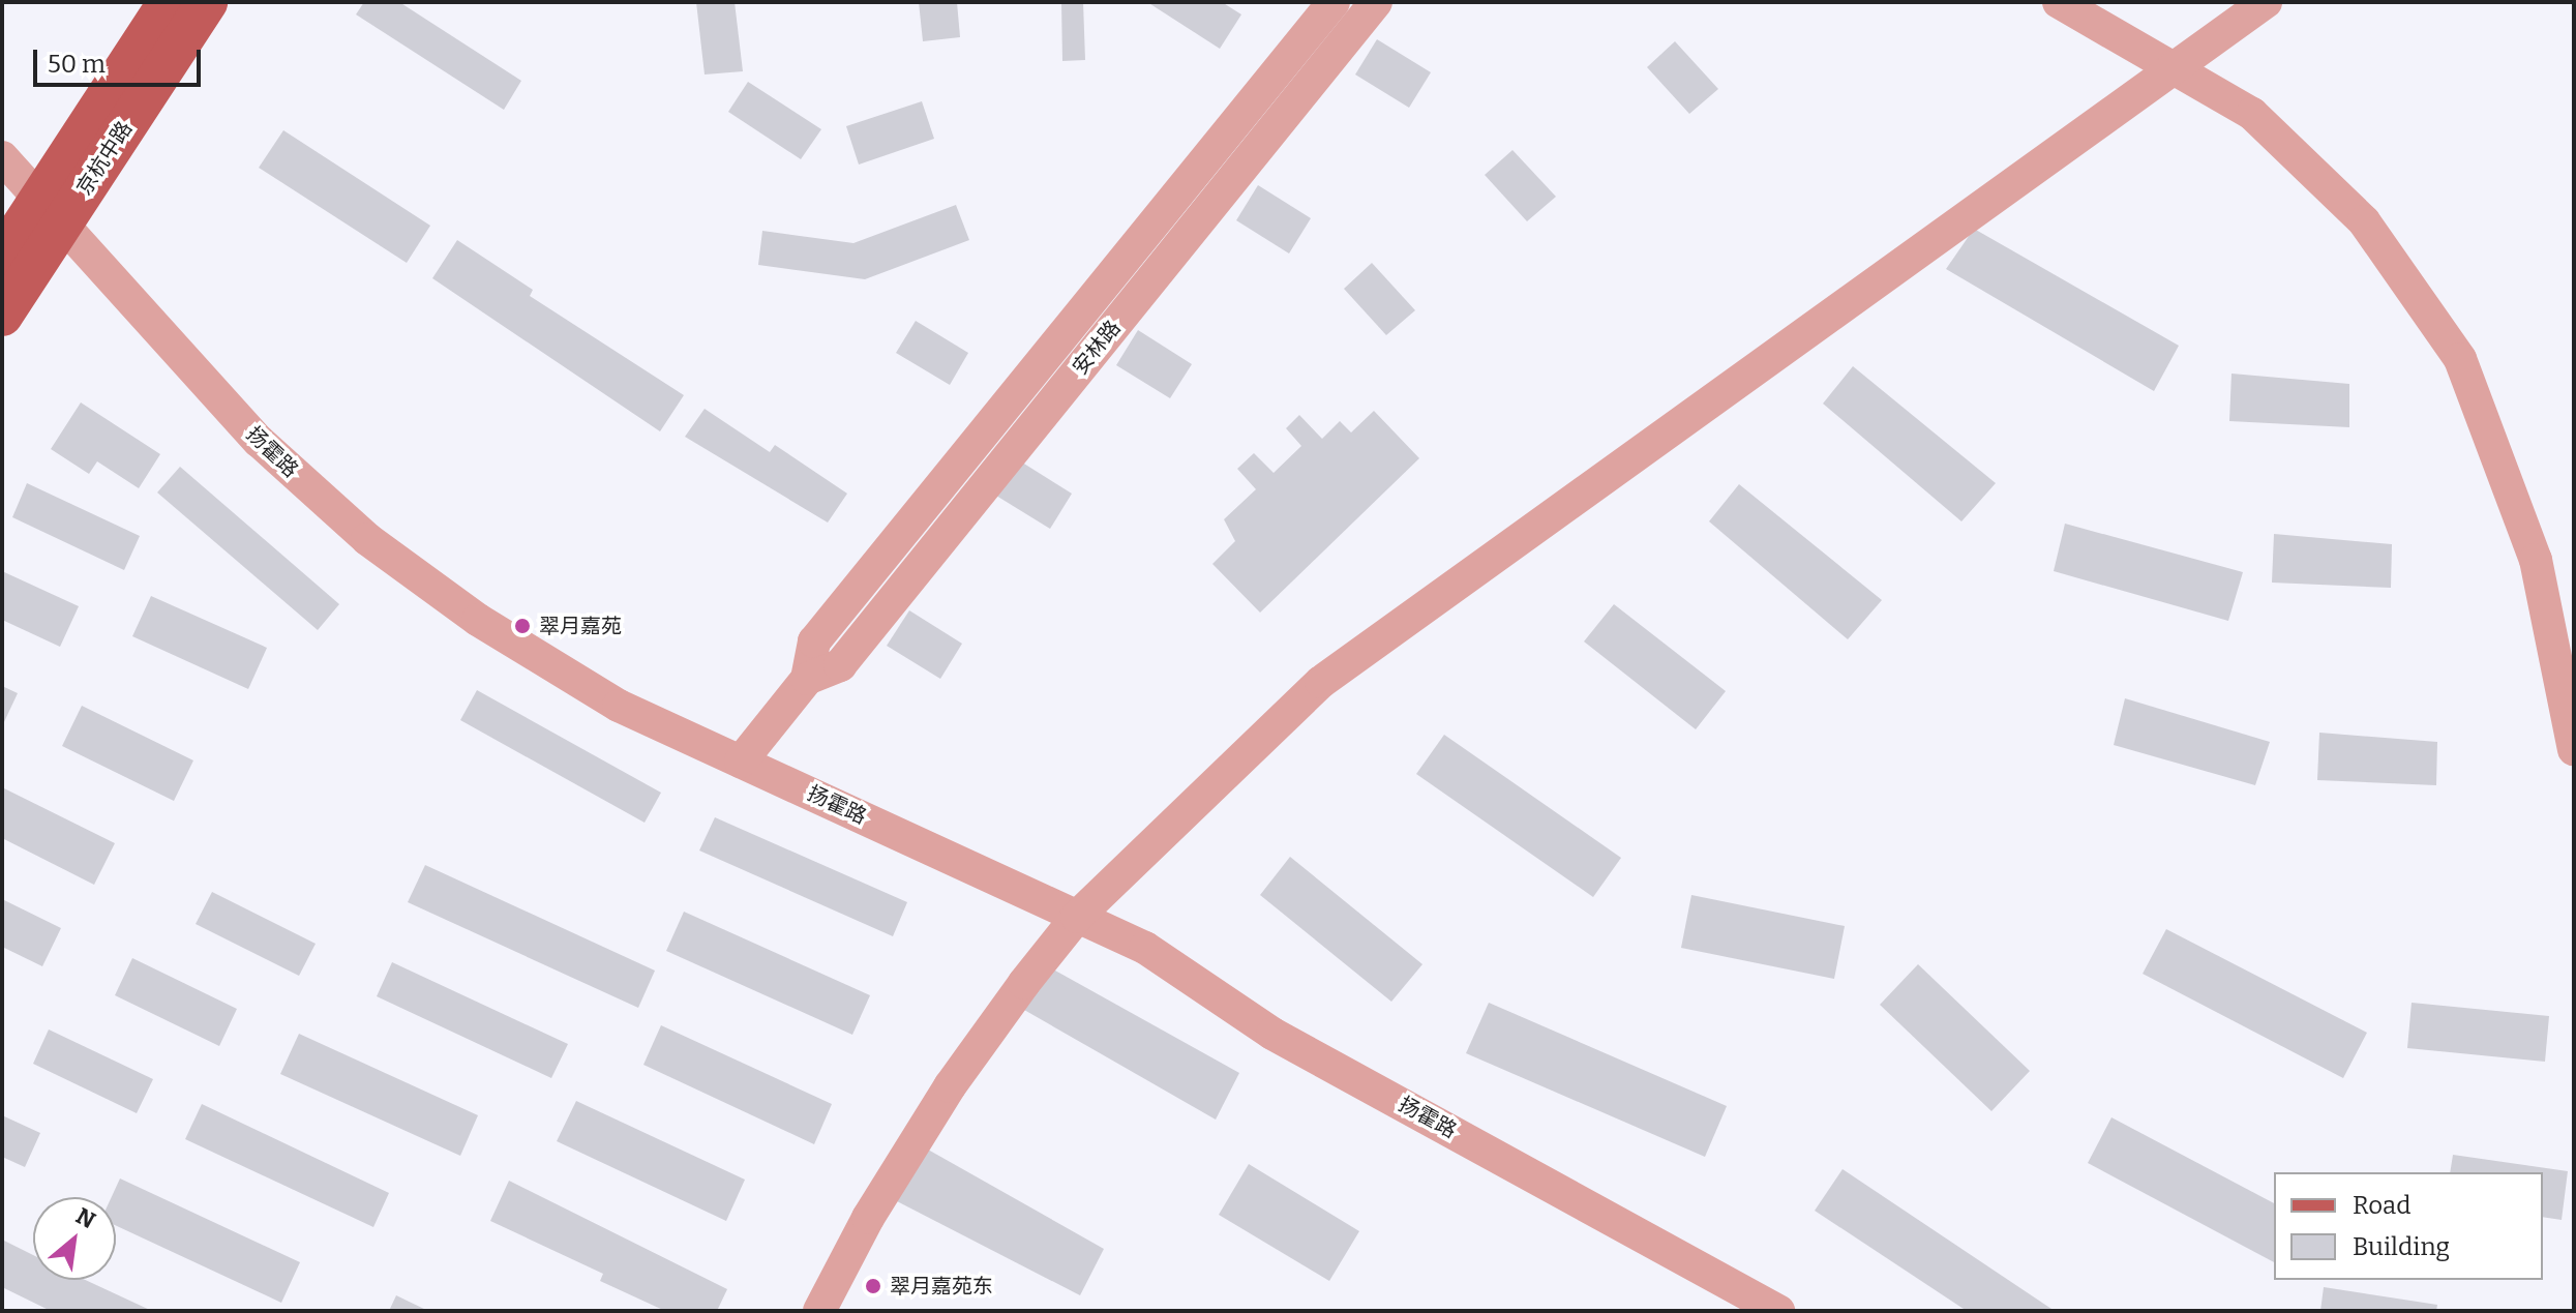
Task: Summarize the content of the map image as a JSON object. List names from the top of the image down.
{
  "streets": {
    "main road": ["京杭中路"],
    "street": ["安林路", "扬霍路"]
  },
  "crossings": [
    ["京杭中路", "扬霍路"],
    ["安林路", "扬霍路"]
  ],
  "places": ["翠月嘉苑", "翠月嘉苑东"],
  "legend": ["Road", "Building"],
  "scale_bar": "50 m",
  "north": "top right"
}
